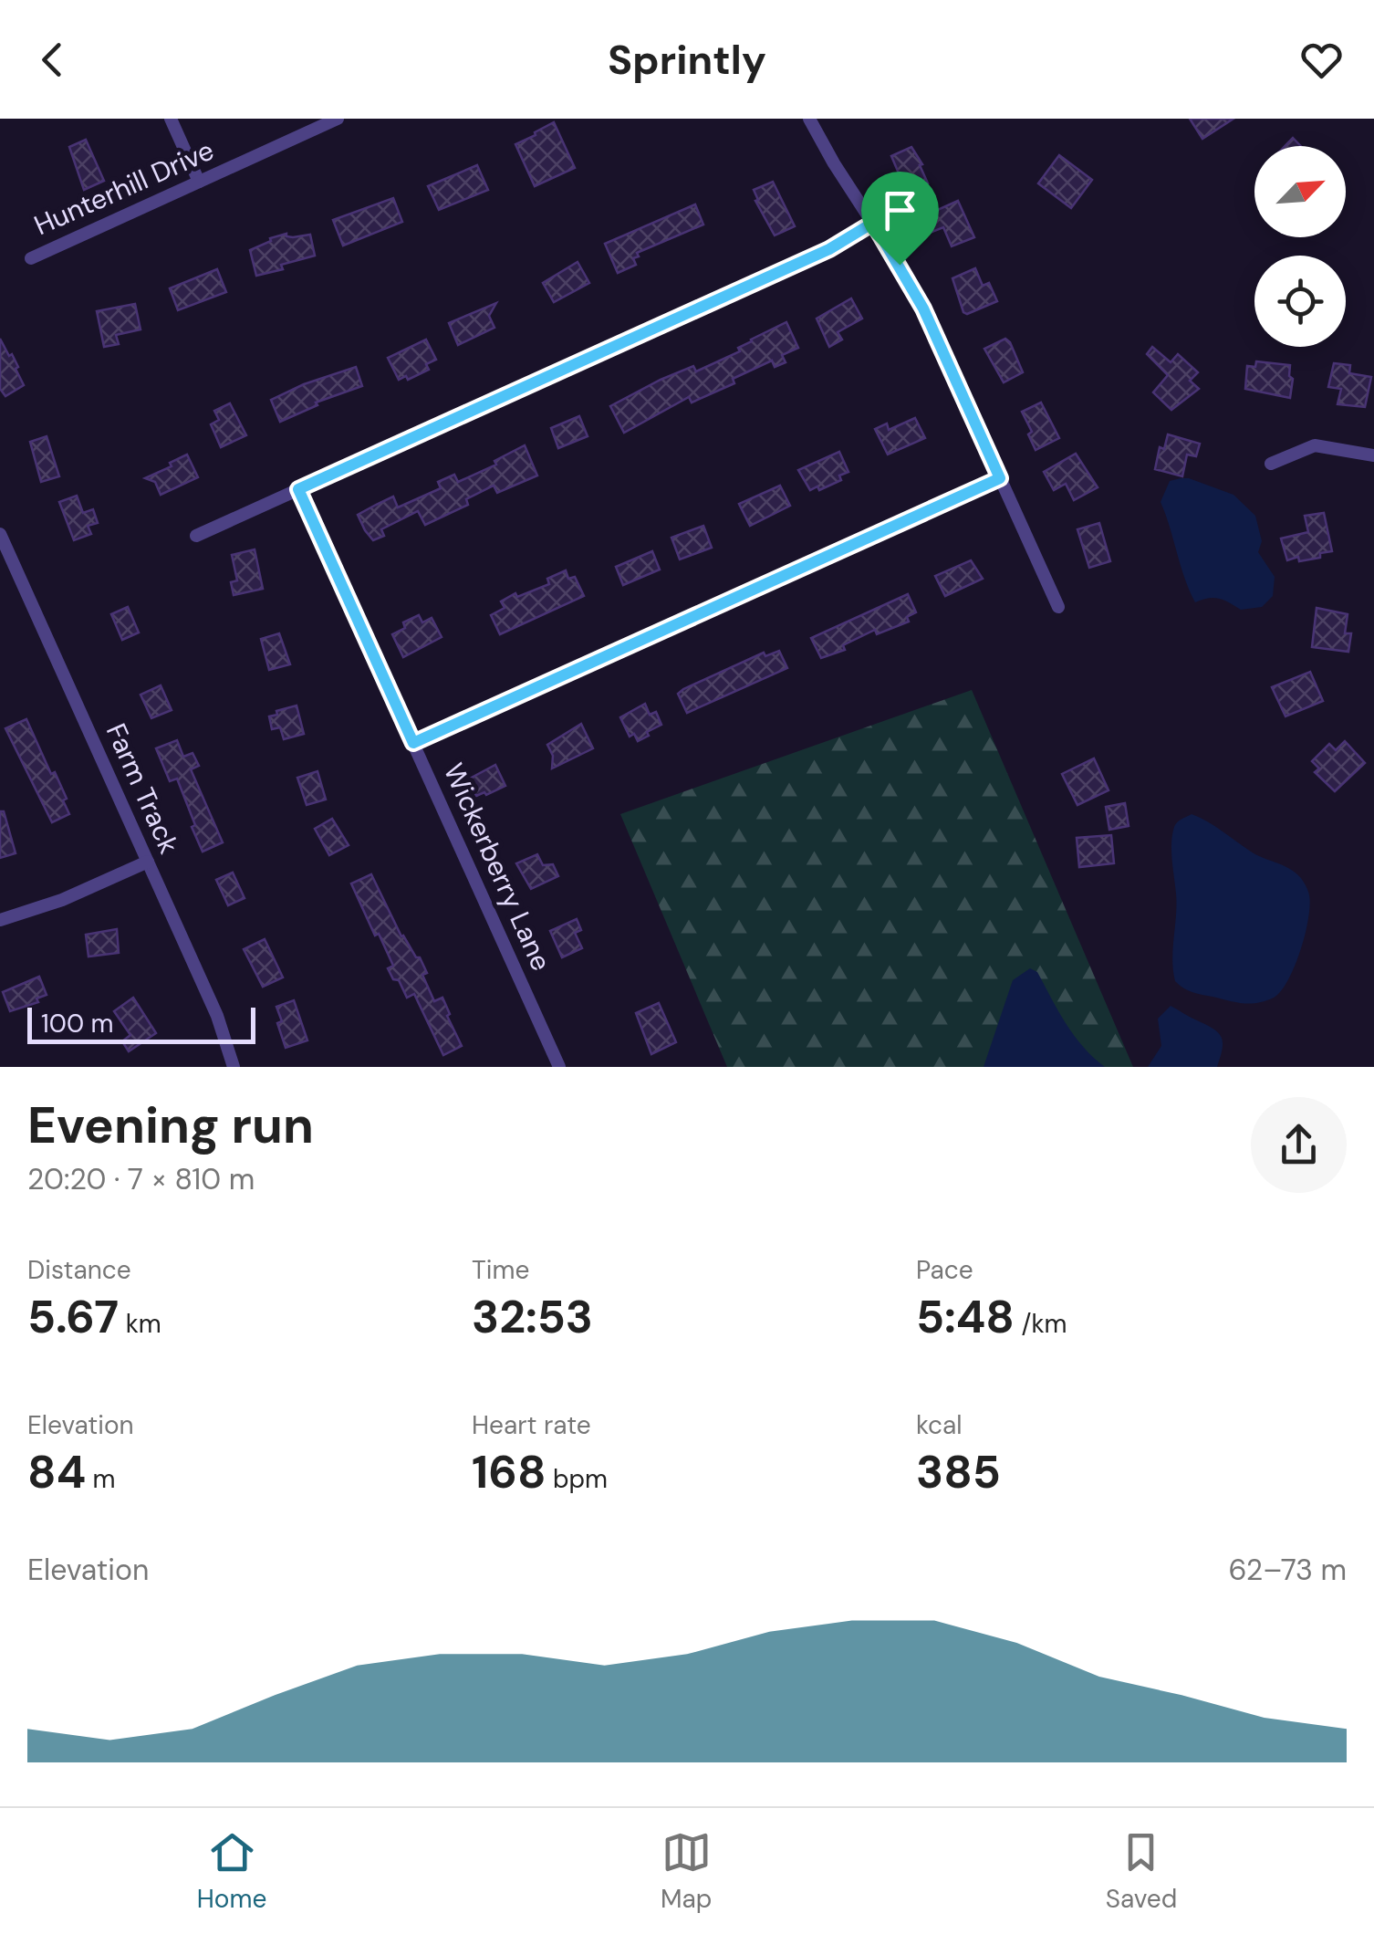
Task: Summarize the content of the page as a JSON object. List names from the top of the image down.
{
  "streets": {
    "street": ["Hunterhill Drive", "Farm Track", "Wickerberry Lane"]
  },
  "scale_bar": "100 m",
  "north": "top right",
  "page": {
    "header": "Sprintly",
    "scale": "100 m",
    "heading": ["Evening run", "20:20 · 7 × 810 m"],
    "stats": [
      ["Distance", "5.67 km"],
      ["Time", "32:53"],
      ["Pace", "5:48 /km"],
      ["Elevation", "84 m"],
      ["Heart rate", "168 bpm"],
      ["kcal", "385"]
    ],
    "chart": ["Elevation", "62–73 m"],
    "tabs": ["Home", "Map", "Saved"]
  }
}
